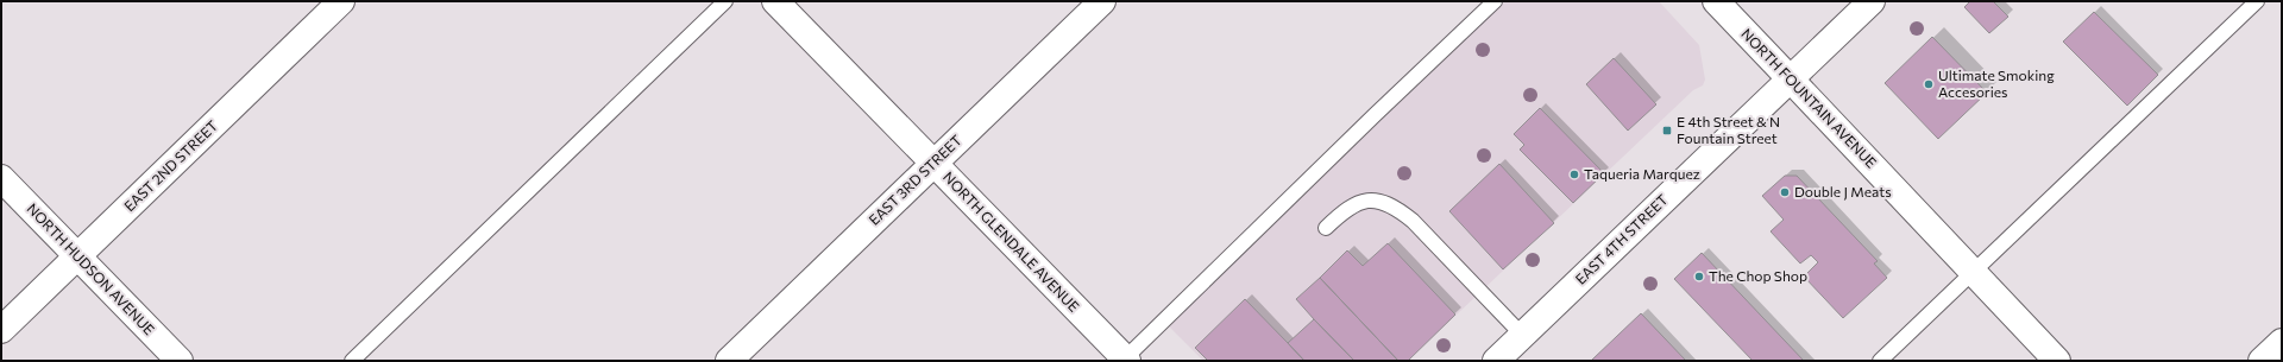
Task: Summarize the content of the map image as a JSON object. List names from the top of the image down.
{
  "streets": {
    "street": [
      "NORTH FOUNTAIN AVENUE",
      "EAST 2ND STREET",
      "EAST 3RD STREET",
      "EAST 4TH STREET",
      "NORTH GLENDALE AVENUE",
      "NORTH HUDSON AVENUE"
    ]
  },
  "crossings": [
    ["NORTH FOUNTAIN AVENUE", "EAST 4TH STREET"],
    ["EAST 2ND STREET", "NORTH HUDSON AVENUE"],
    ["EAST 3RD STREET", "NORTH GLENDALE AVENUE"]
  ],
  "places": {
    "other": [
      "Ultimate Smoking Accesories",
      "Taqueria Marquez",
      "Double J Meats",
      "The Chop Shop"
    ],
    "transit": ["E 4th Street & N Fountain Street"]
  }
}
